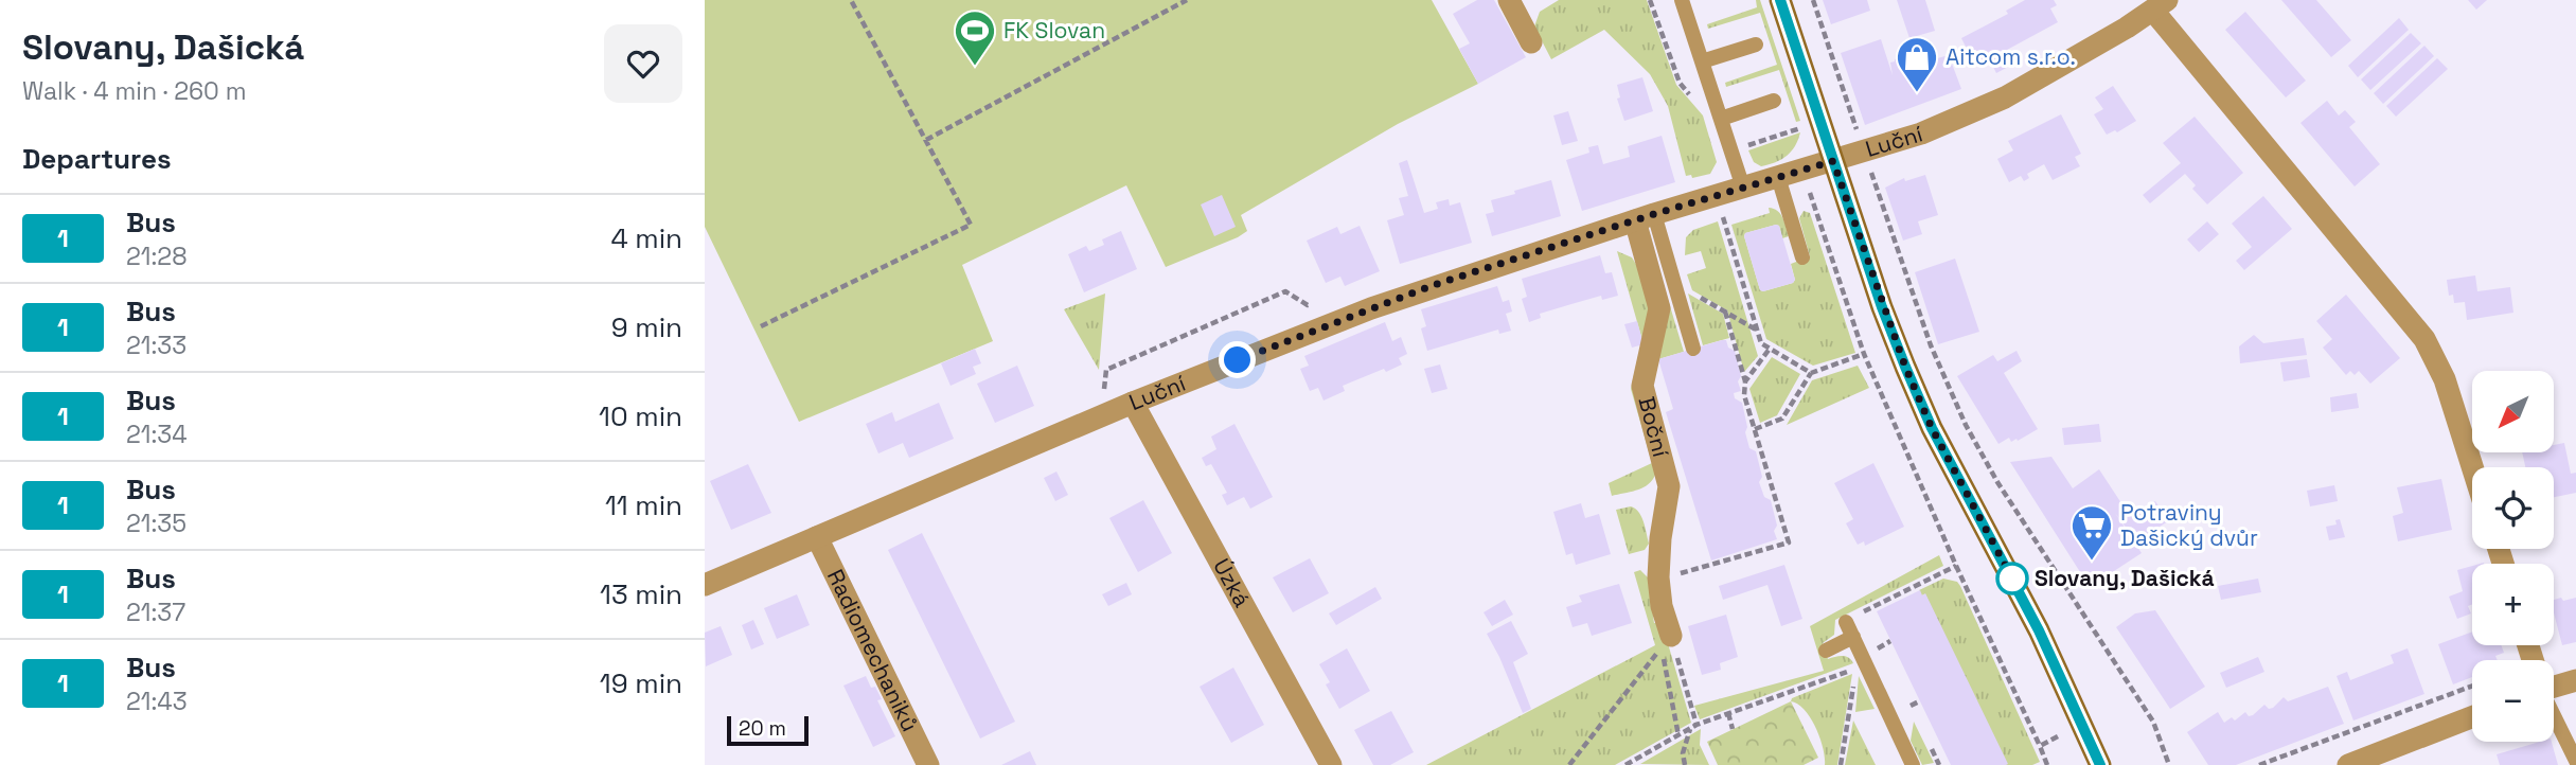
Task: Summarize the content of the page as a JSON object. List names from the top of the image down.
{
  "streets": {
    "street": [
      "Luční",
      "Boční",
      "Úzká",
      "Radiomechaniků"
    ]
  },
  "crossings": [
    ["Luční", "Boční"],
    ["Luční", "Úzká"],
    ["Luční", "Radiomechaniků"]
  ],
  "places": {
    "sports": ["FK Slovan"],
    "shop": ["Aitcom s.r.o."],
    "supermarket": ["Potraviny Dašický dvůr"],
    "other": ["Slovany, Dašická"]
  },
  "lines": ["bus line 1"],
  "scale_bar": "20 m",
  "north": "bottom left",
  "page": {
    "heading": [
      ["Slovany, Dašická", "Walk · 4 min · 260 m"],
      "Departures"
    ],
    "list": [
      {
        "mark": "1",
        "name": "Bus",
        "note": "21:28",
        "value": "4 min"
      },
      {
        "mark": "1",
        "name": "Bus",
        "note": "21:33",
        "value": "9 min"
      },
      {
        "mark": "1",
        "name": "Bus",
        "note": "21:34",
        "value": "10 min"
      },
      {
        "mark": "1",
        "name": "Bus",
        "note": "21:35",
        "value": "11 min"
      },
      {
        "mark": "1",
        "name": "Bus",
        "note": "21:37",
        "value": "13 min"
      },
      {
        "mark": "1",
        "name": "Bus",
        "note": "21:43",
        "value": "19 min"
      }
    ],
    "map_buttons": ["+", "−"],
    "scale": "20 m"
  }
}
